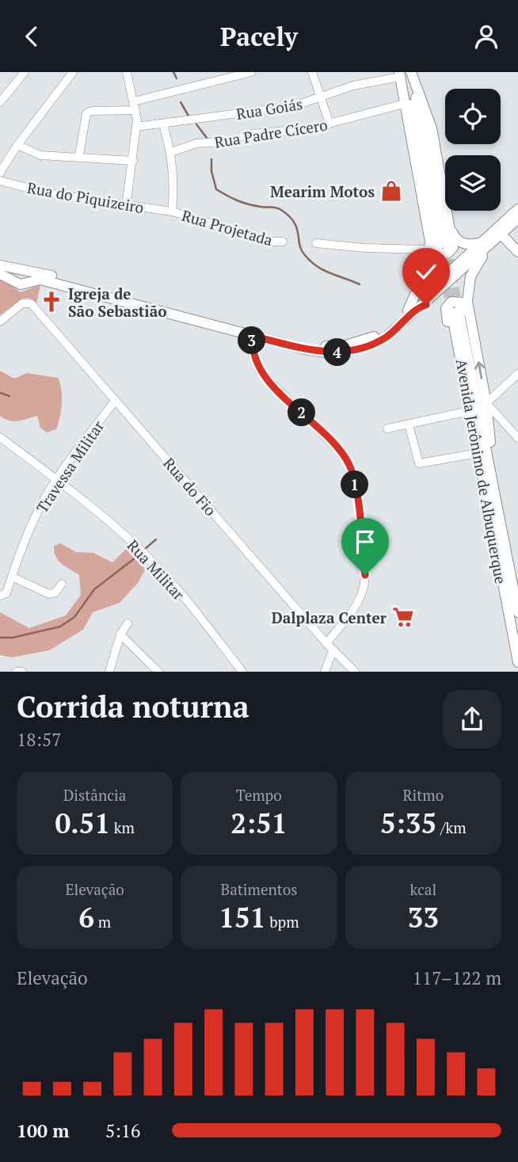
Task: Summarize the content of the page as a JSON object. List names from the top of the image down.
{
  "streets": {
    "main road": ["Avenida Jerônimo de Albuquerque"],
    "street": [
      "Rua Goiás",
      "Rua Padre Cícero",
      "Rua do Piquizeiro",
      "Rua Projetada",
      "Travessa Militar",
      "Rua do Fio",
      "Rua Militar"
    ]
  },
  "crossings": [
    ["Rua do Piquizeiro", "Rua Projetada"],
    ["Travessa Militar", "Rua do Fio"],
    ["Travessa Militar", "Rua Militar"]
  ],
  "places": {
    "shop": ["Mearim Motos"],
    "church": ["Igreja de São Sebastião"],
    "supermarket": ["Dalplaza Center"]
  },
  "page": {
    "header": "Pacely",
    "pins": [
      "3",
      "4",
      "2",
      "1"
    ],
    "heading": ["Corrida noturna", "18:57"],
    "stats": [
      ["Distância", "0.51 km"],
      ["Tempo", "2:51"],
      ["Ritmo", "5:35 /km"],
      ["Elevação", "6 m"],
      ["Batimentos", "151 bpm"],
      ["kcal", "33"]
    ],
    "chart": ["Elevação", "117–122 m"],
    "list": [
      {
        "name": "100 m",
        "note": "5:16"
      }
    ]
  }
}
